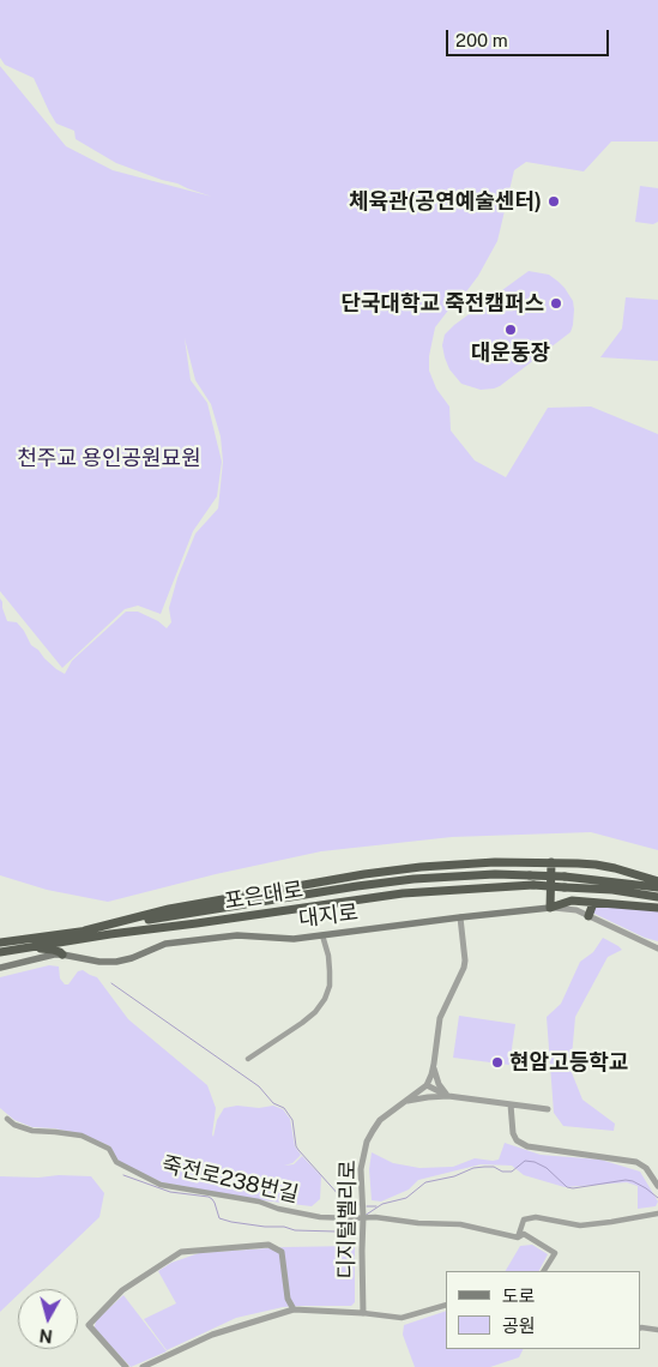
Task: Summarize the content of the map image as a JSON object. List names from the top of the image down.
{
  "streets": {
    "highway": ["포은대로"],
    "main road": ["대지로"],
    "street": ["죽전로238번길", "디지털벨리로"]
  },
  "crossings": [
    ["죽전로238번길", "디지털벨리로"]
  ],
  "parks": ["천주교 용인공원묘원"],
  "places": [
    "체육관(공연예술센터)",
    "단국대학교 죽전캠퍼스",
    "대운동장",
    "현암고등학교"
  ],
  "legend": ["도로", "공원"],
  "scale_bar": "200 m",
  "north": "bottom"
}
